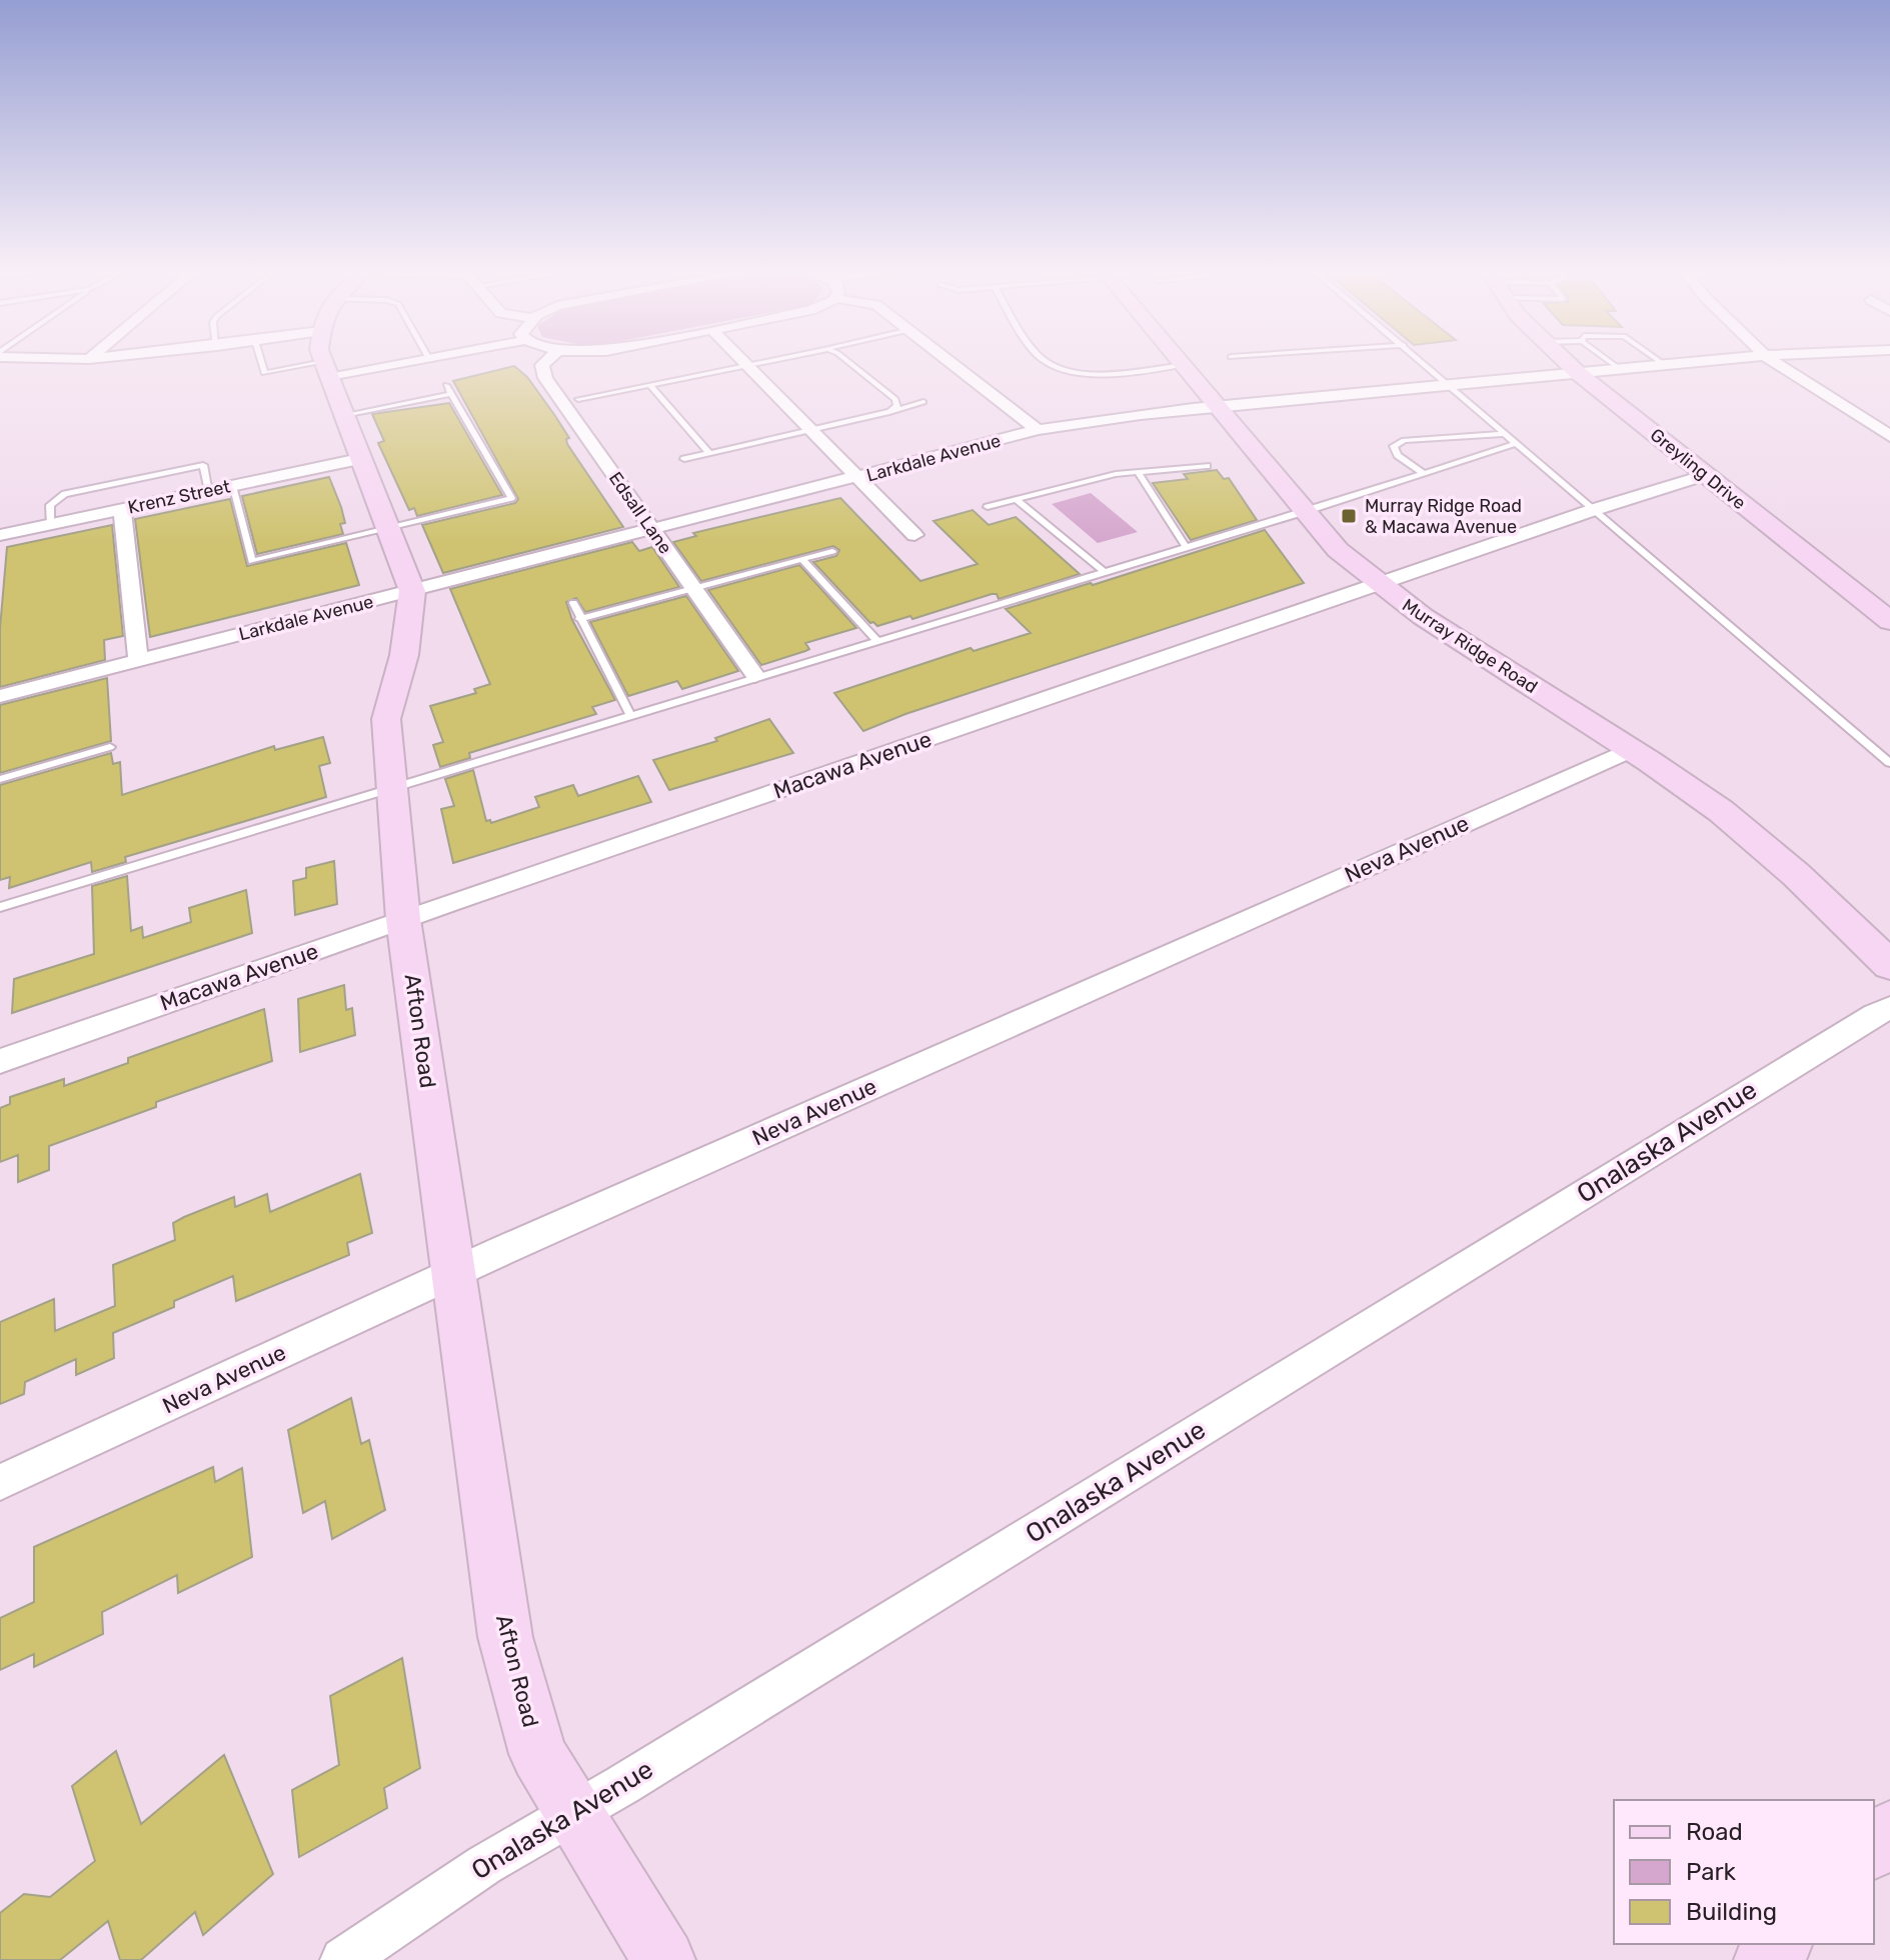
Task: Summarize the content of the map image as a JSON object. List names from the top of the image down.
{
  "streets": {
    "street": [
      "Larkdale Avenue",
      "Greyling Drive",
      "Krenz Street",
      "Edsall Lane",
      "Murray Ridge Road",
      "Macawa Avenue",
      "Neva Avenue",
      "Afton Road",
      "Onalaska Avenue"
    ]
  },
  "crossings": [
    ["Larkdale Avenue", "Greyling Drive"],
    ["Larkdale Avenue", "Edsall Lane"],
    ["Larkdale Avenue", "Murray Ridge Road"],
    ["Larkdale Avenue", "Afton Road"],
    ["Greyling Drive", "Macawa Avenue"],
    ["Krenz Street", "Afton Road"],
    ["Murray Ridge Road", "Macawa Avenue"],
    ["Murray Ridge Road", "Neva Avenue"],
    ["Macawa Avenue", "Afton Road"],
    ["Neva Avenue", "Afton Road"],
    ["Afton Road", "Onalaska Avenue"]
  ],
  "places": {
    "transit": ["Murray Ridge Road & Macawa Avenue"]
  },
  "legend": ["Road", "Park", "Building"]
}
